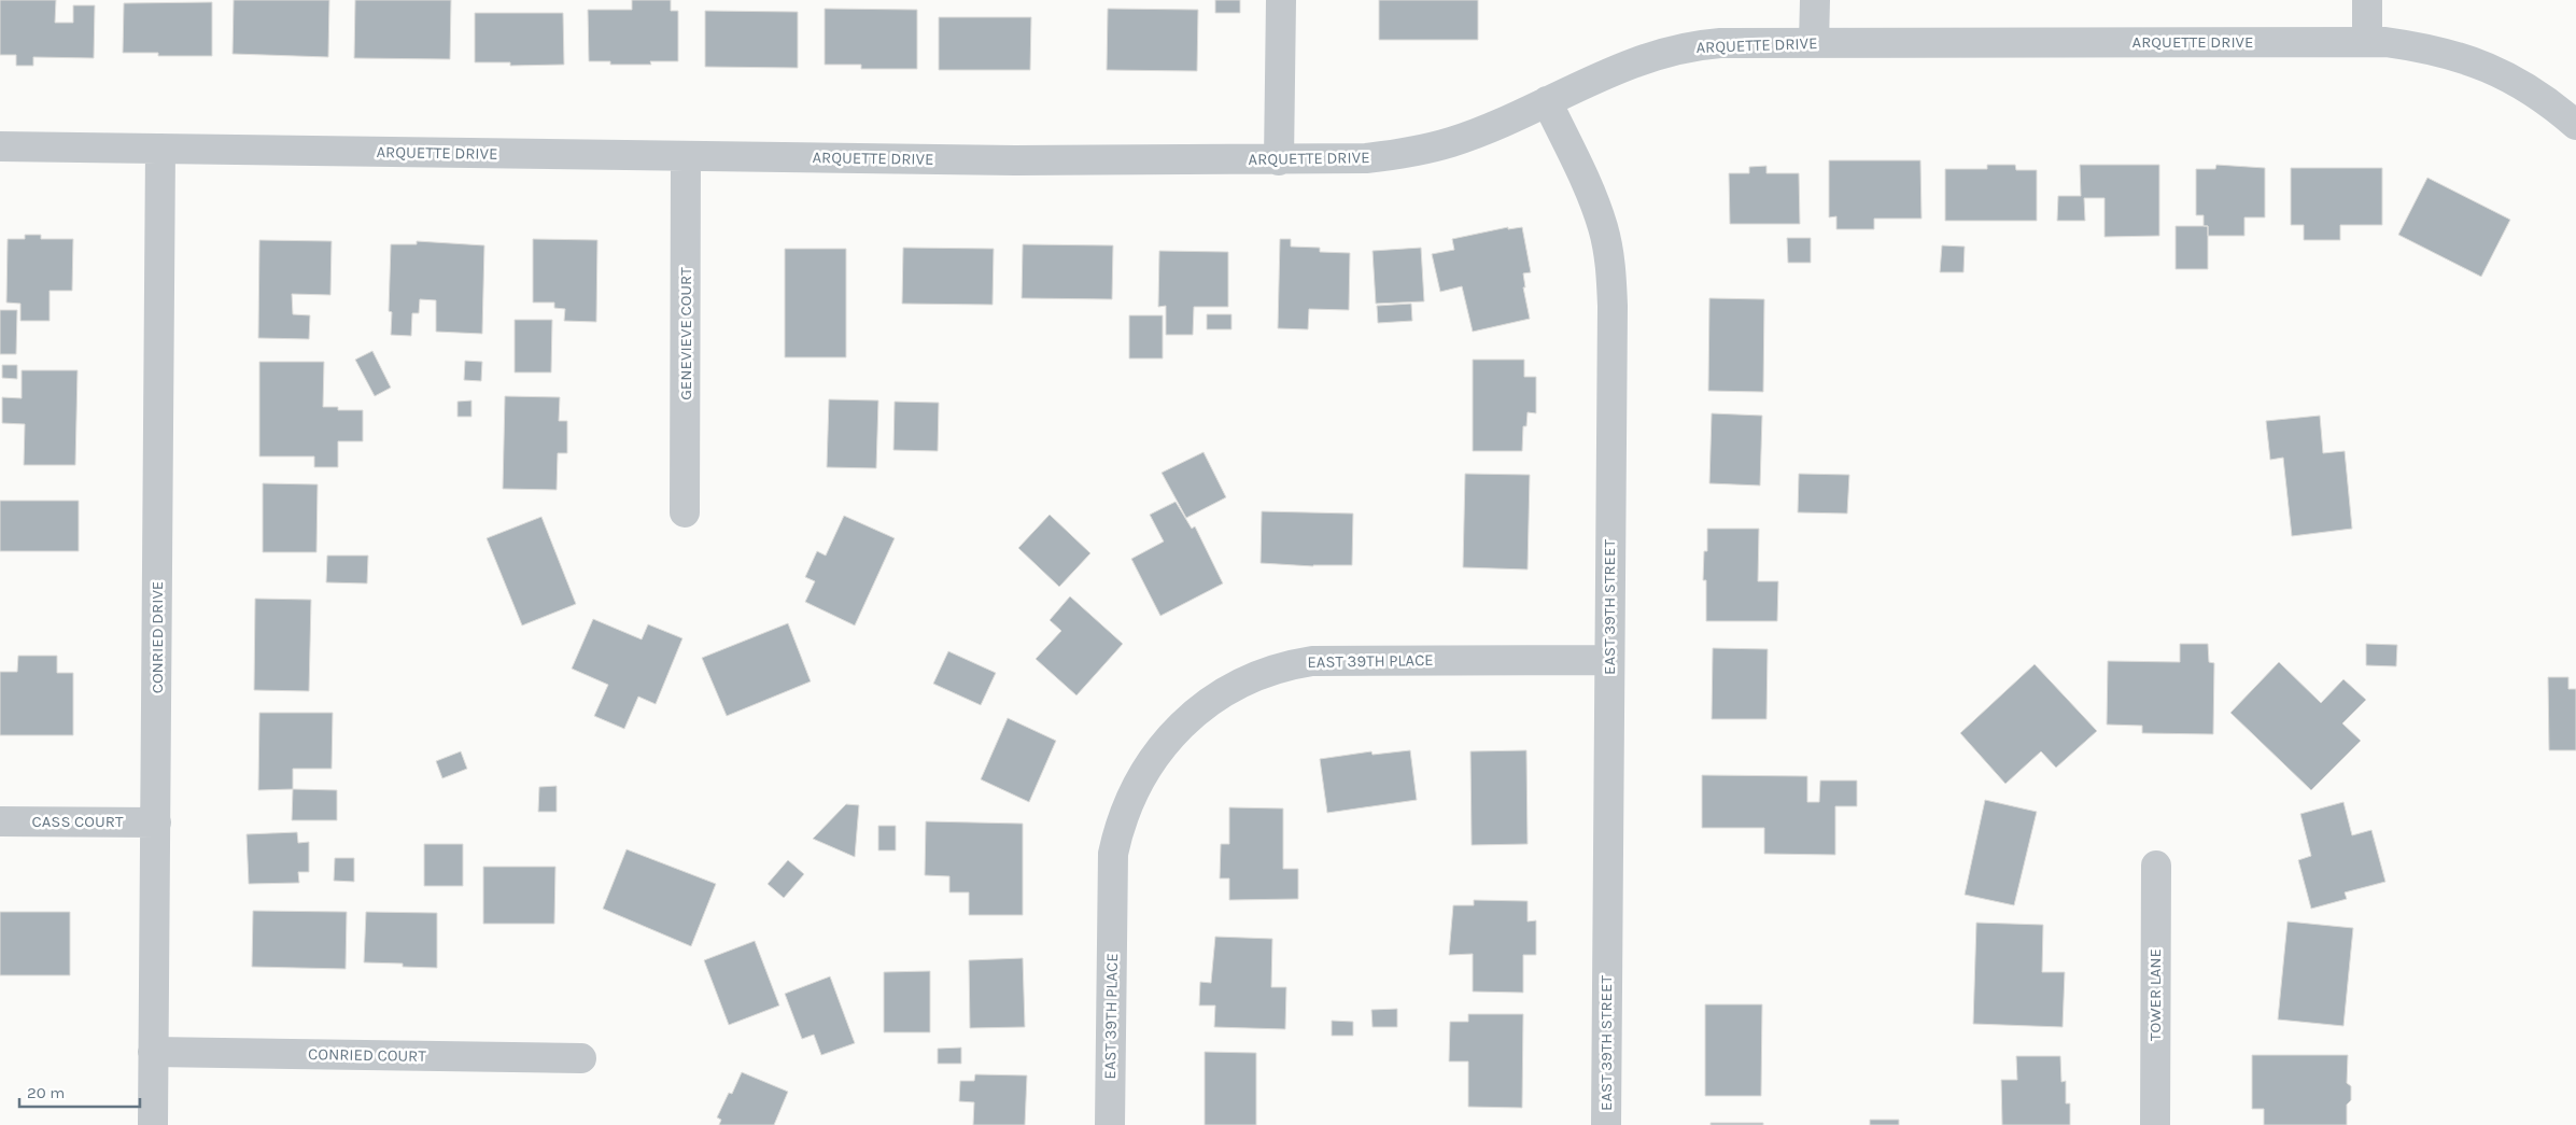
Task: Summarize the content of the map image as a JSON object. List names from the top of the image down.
{
  "streets": {
    "street": [
      "ARQUETTE DRIVE",
      "GENEVIEVE COURT",
      "EAST 39TH STREET",
      "CONRIED DRIVE",
      "EAST 39TH PLACE",
      "CASS COURT",
      "TOWER LANE",
      "CONRIED COURT"
    ]
  },
  "crossings": [
    ["ARQUETTE DRIVE", "GENEVIEVE COURT"],
    ["ARQUETTE DRIVE", "EAST 39TH STREET"],
    ["ARQUETTE DRIVE", "CONRIED DRIVE"],
    ["EAST 39TH STREET", "EAST 39TH PLACE"],
    ["CONRIED DRIVE", "CASS COURT"],
    ["CONRIED DRIVE", "CONRIED COURT"]
  ],
  "scale_bar": "20 m"
}
